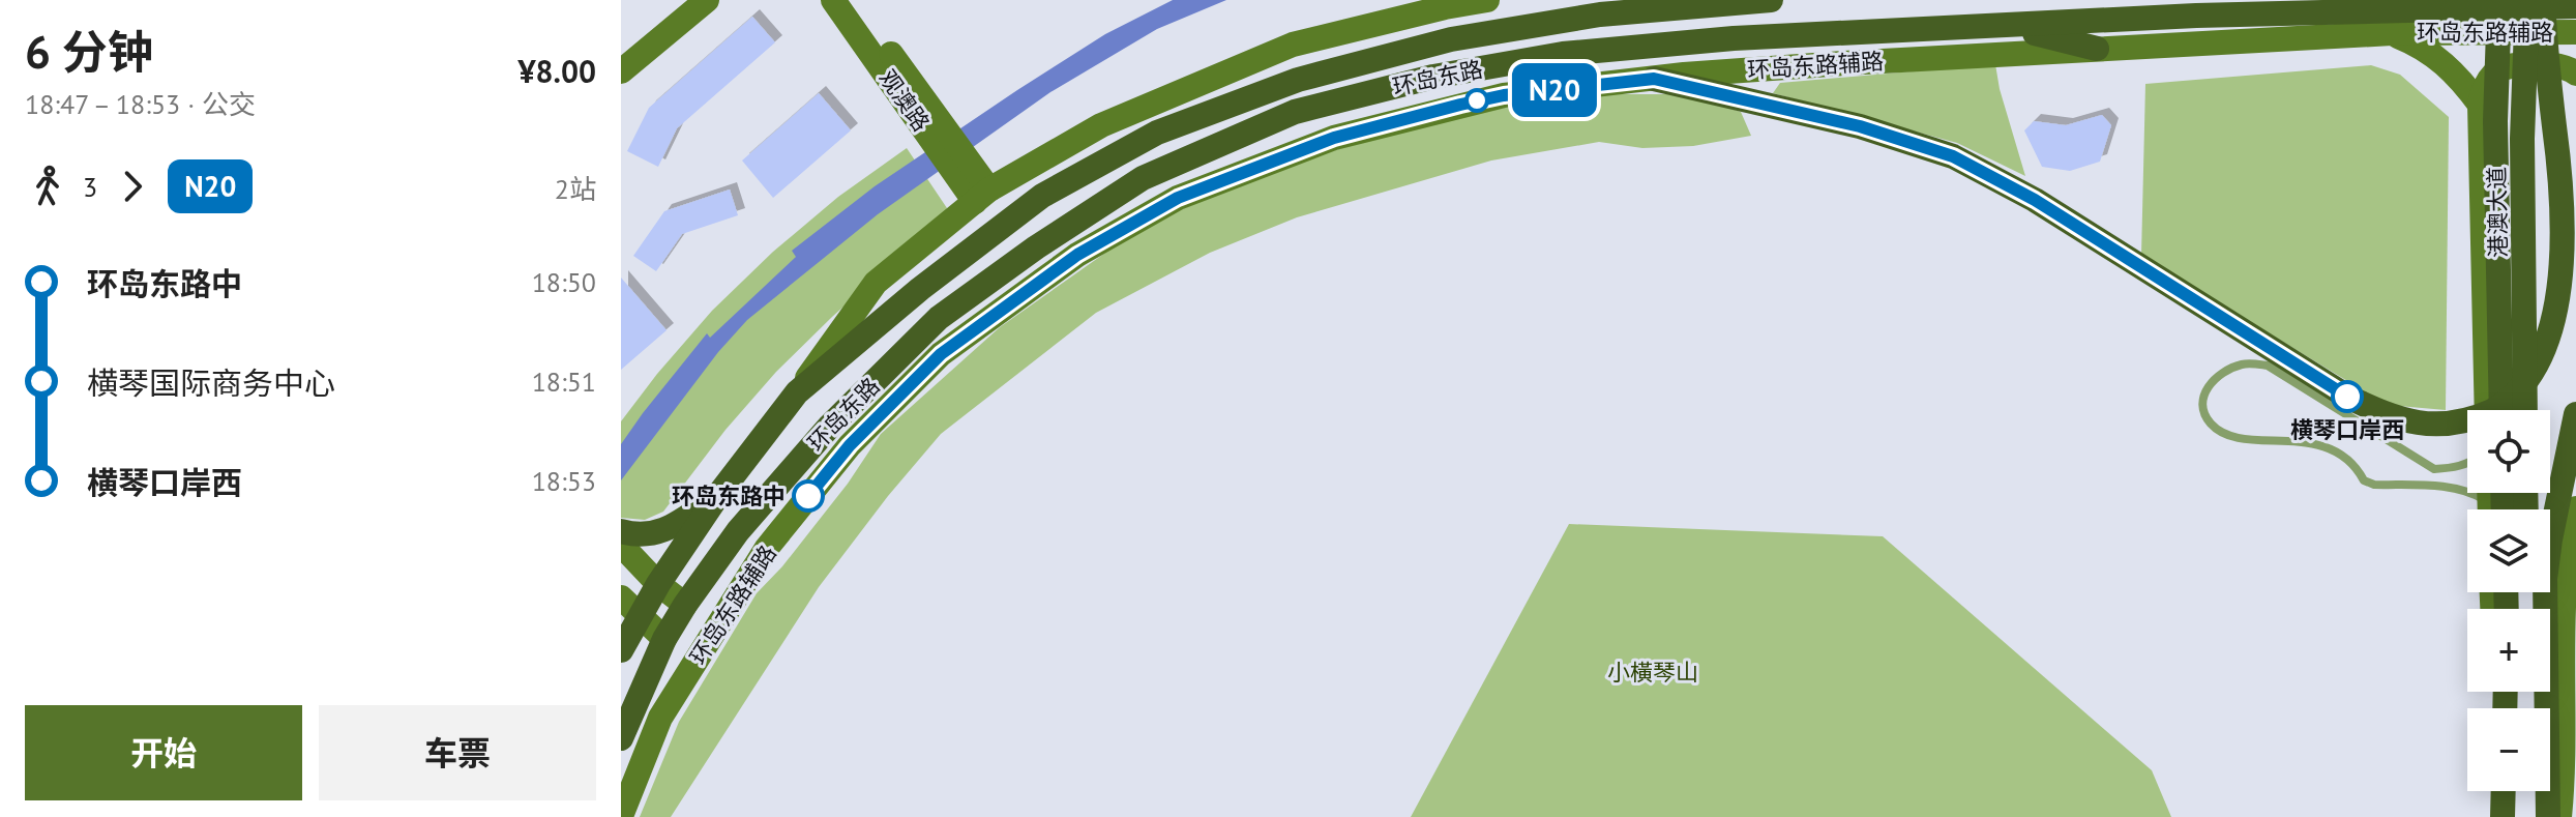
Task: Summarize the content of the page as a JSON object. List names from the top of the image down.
{
  "streets": {
    "main road": [
      "环岛东路辅路",
      "环岛东路",
      "观澳路",
      "港澳大道"
    ]
  },
  "parks": ["小橫琴山"],
  "places": ["横琴口岸西", "环岛东路中"],
  "lines": ["bus line N20"],
  "page": {
    "heading": ["6 分钟", "18:47 – 18:53 · 公交", "¥8.00"],
    "on_map": "N20",
    "legs": ["3", "N20", "2站"],
    "list": [
      {
        "name": "环岛东路中",
        "value": "18:50"
      },
      {
        "name": "横琴国际商务中心",
        "value": "18:51"
      },
      {
        "name": "横琴口岸西",
        "value": "18:53"
      }
    ],
    "map_buttons": ["+", "−"],
    "buttons": ["开始", "车票"]
  }
}
